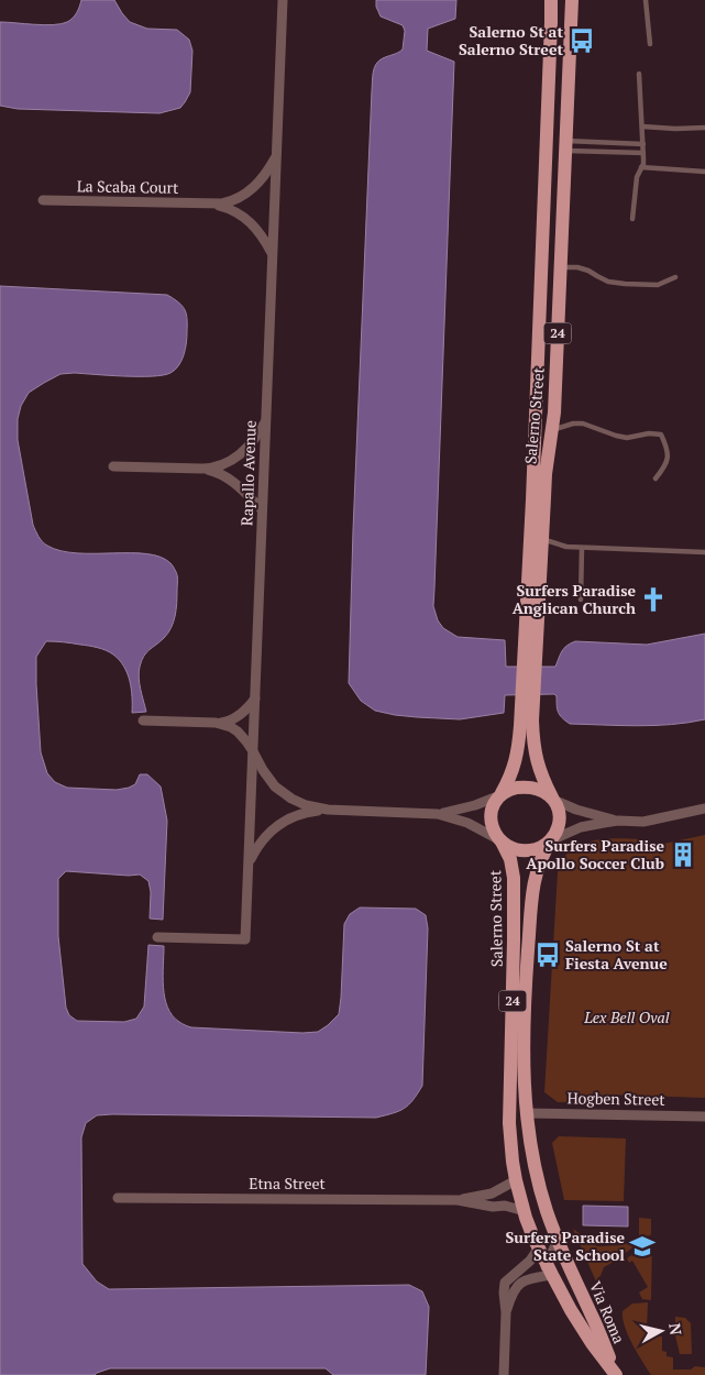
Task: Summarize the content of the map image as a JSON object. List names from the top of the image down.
{
  "streets": {
    "main road": ["24", "Salerno Street", "Via Roma"],
    "street": [
      "La Scaba Court",
      "Rapallo Avenue",
      "Hogben Street",
      "Etna Street"
    ]
  },
  "crossings": [
    ["La Scaba Court", "Rapallo Avenue"],
    ["24", "Salerno Street"],
    ["Salerno Street", "Hogben Street"],
    ["Salerno Street", "Via Roma"],
    ["Etna Street", "Via Roma"]
  ],
  "parks": ["Lex Bell Oval"],
  "places": {
    "bus stop": ["Salerno St at Salerno Street", "Salerno St at Fiesta Avenue"],
    "church": ["Surfers Paradise Anglican Church"],
    "building": ["Surfers Paradise Apollo Soccer Club"],
    "school or university": ["Surfers Paradise State School"]
  },
  "north": "right"
}
